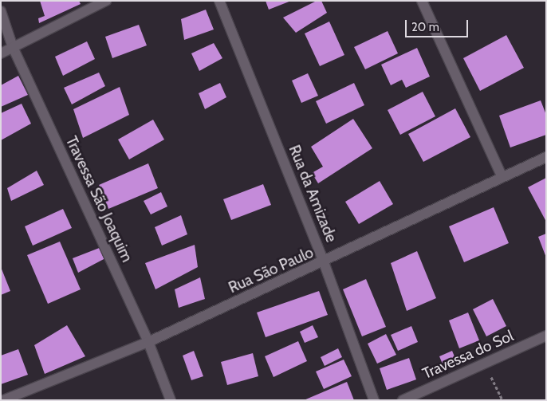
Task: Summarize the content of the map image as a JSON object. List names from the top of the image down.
{
  "streets": {
    "street": [
      "Rua da Amizade",
      "Travessa São Joaquim",
      "Rua São Paulo",
      "Travessa do Sol"
    ]
  },
  "crossings": [
    ["Rua da Amizade", "Rua São Paulo"],
    ["Travessa São Joaquim", "Rua São Paulo"]
  ],
  "scale_bar": "20 m"
}
